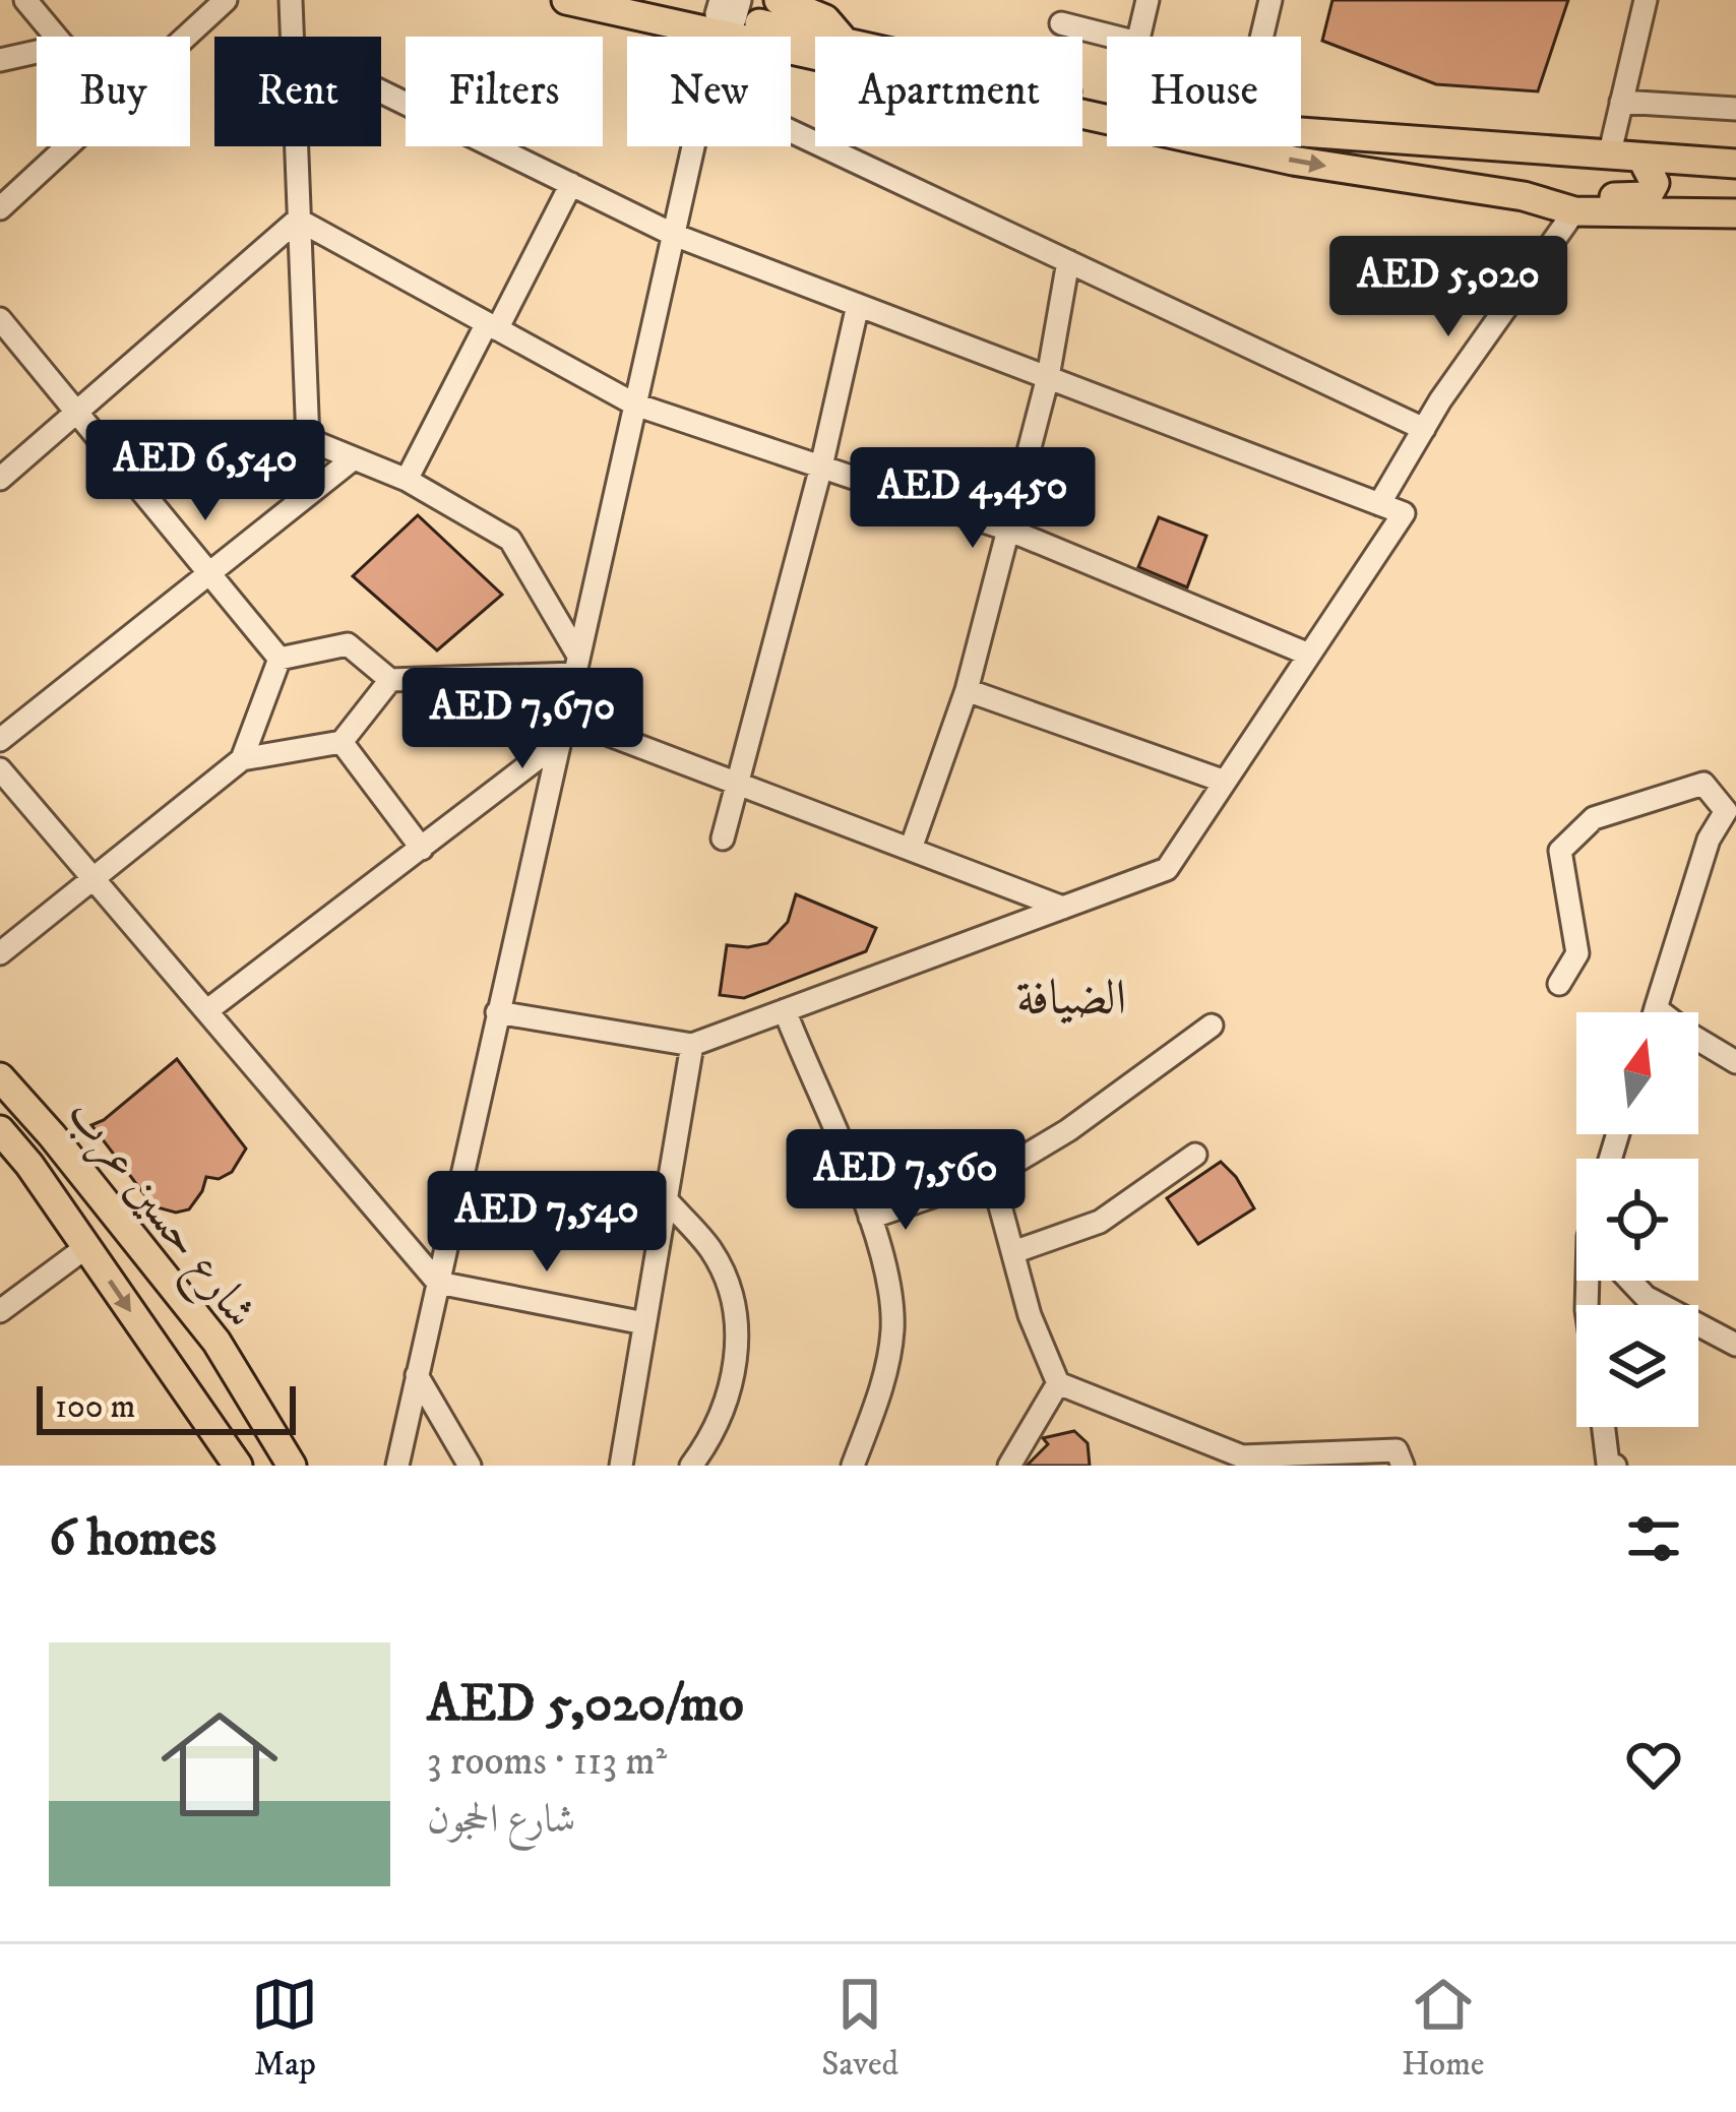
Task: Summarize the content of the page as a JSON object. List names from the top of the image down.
{
  "streets": {
    "main road": ["شارع حسين عرب"]
  },
  "districts": ["الضيافة"],
  "scale_bar": "100 m",
  "north": "top",
  "page": {
    "chip": [
      "Buy",
      "Rent",
      "Filters",
      "New",
      "Apartment",
      "House"
    ],
    "price": [
      "AED 5,020",
      "AED 6,540",
      "AED 4,450",
      "AED 7,670",
      "AED 7,560",
      "AED 7,540"
    ],
    "scale": "100 m",
    "heading": "6 homes",
    "list": [
      {
        "name": "AED 5,020/mo",
        "note": "3 rooms · 113 m² · شارع الحجون"
      }
    ],
    "tabs": ["Map", "Saved", "Home"]
  }
}
